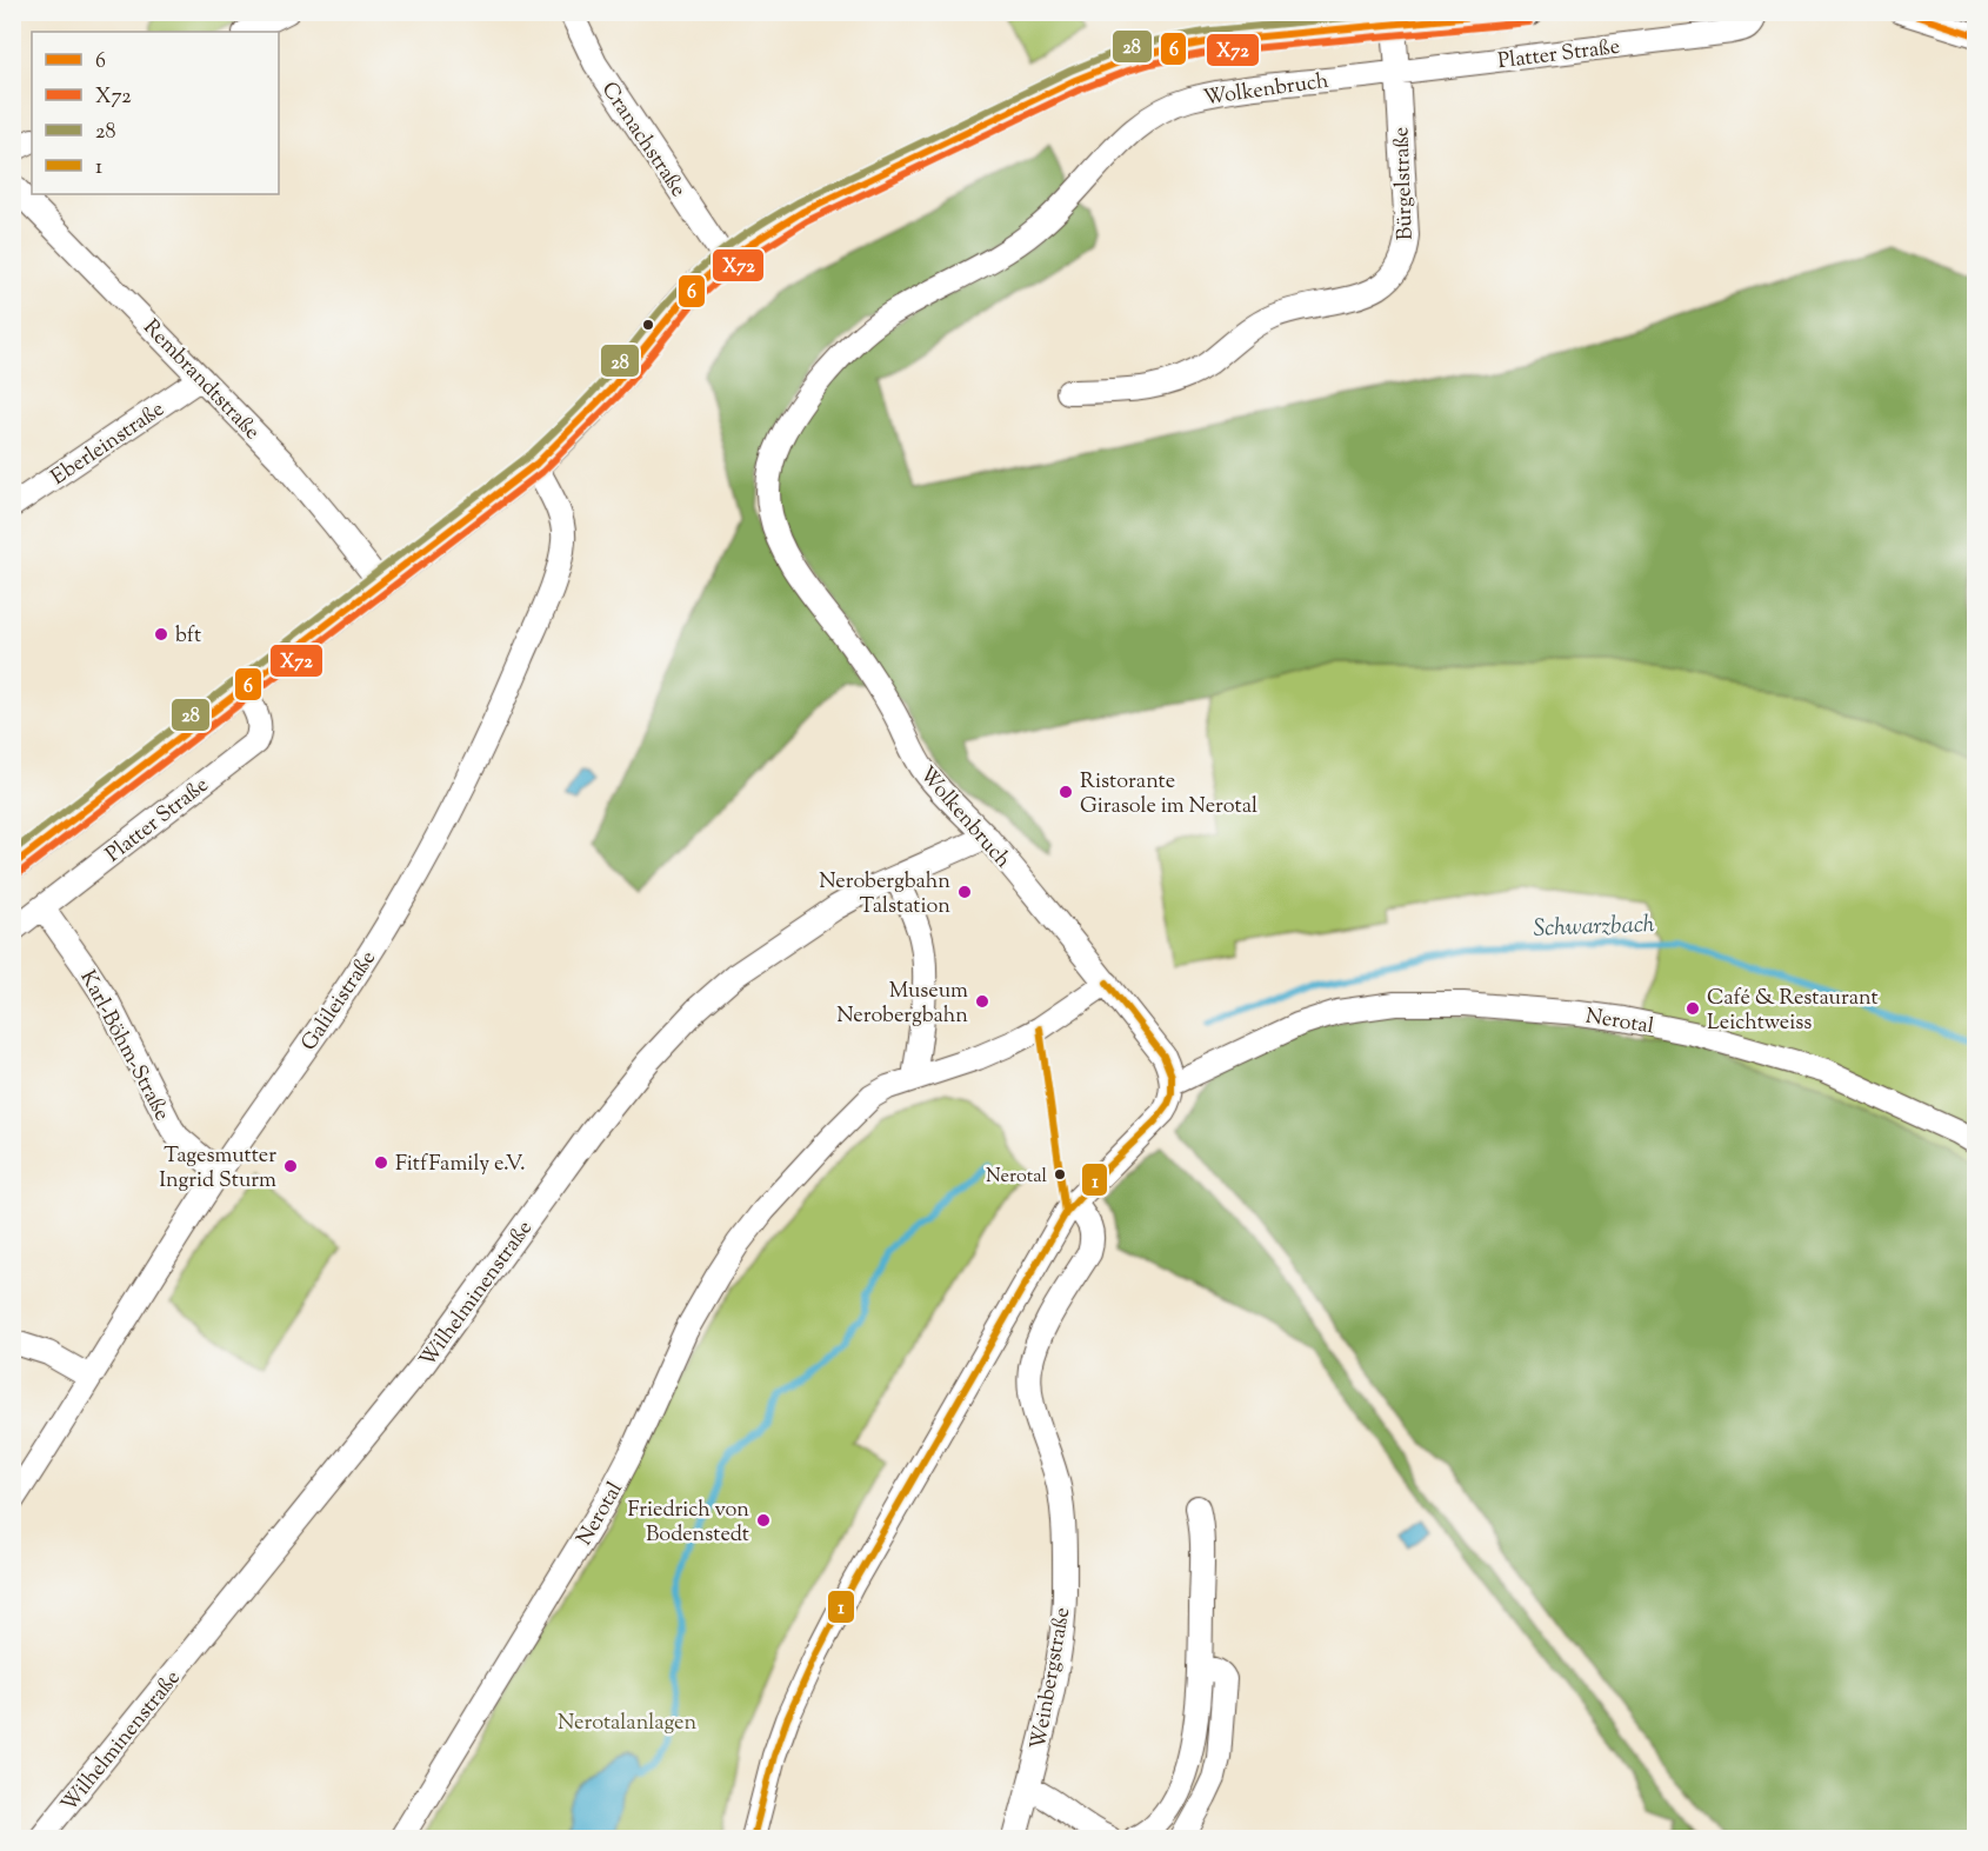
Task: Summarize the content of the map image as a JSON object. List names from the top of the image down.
{
  "streets": {
    "main road": ["Platter Straße"],
    "street": [
      "Wolkenbruch",
      "Cranachstraße",
      "Bürgelstraße",
      "Rembrandtstraße",
      "Eberleinstraße",
      "Galileistraße",
      "Nerotal",
      "Karl-Böhm-Straße",
      "Wilhelminenstraße",
      "Weinbergstraße"
    ]
  },
  "crossings": [
    ["Platter Straße", "Wolkenbruch"],
    ["Platter Straße", "Cranachstraße"],
    ["Platter Straße", "Bürgelstraße"],
    ["Platter Straße", "Rembrandtstraße"],
    ["Platter Straße", "Galileistraße"],
    ["Platter Straße", "Karl-Böhm-Straße"],
    ["Wolkenbruch", "Bürgelstraße"],
    ["Wolkenbruch", "Nerotal"],
    ["Wolkenbruch", "Wilhelminenstraße"],
    ["Rembrandtstraße", "Eberleinstraße"],
    ["Galileistraße", "Karl-Böhm-Straße"]
  ],
  "water": ["Schwarzbach"],
  "parks": ["Nerotalanlagen"],
  "places": [
    "bft",
    "Ristorante Girasole im Nerotal",
    "Nerobergbahn Talstation",
    "Museum Nerobergbahn",
    "Café & Restaurant Leichtweiss",
    "FitfFamily e.V.",
    "Tagesmutter Ingrid Sturm",
    "Nerotal",
    "Friedrich von Bodenstedt"
  ],
  "lines": [
    "transit line 6",
    "transit line 28",
    "transit line X72",
    "transit line 1"
  ],
  "legend": [
    "6",
    "X72",
    "28",
    "1"
  ]
}
